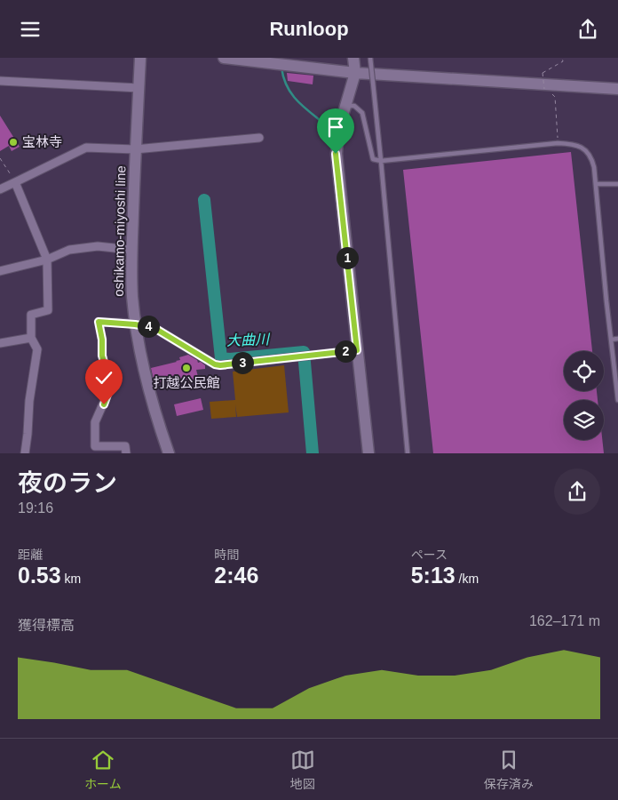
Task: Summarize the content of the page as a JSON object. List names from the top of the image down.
{
  "streets": {
    "street": ["oshikamo-miyoshi line"]
  },
  "water": ["大曲川"],
  "places": ["宝林寺", "打越公民館"],
  "page": {
    "header": "Runloop",
    "pins": [
      "1",
      "4",
      "2",
      "3"
    ],
    "heading": ["夜のラン", "19:16"],
    "stats": [
      ["距離", "0.53 km"],
      ["時間", "2:46"],
      ["ペース", "5:13 /km"]
    ],
    "chart": ["獲得標高", "162–171 m"],
    "tabs": ["ホーム", "地図", "保存済み"]
  }
}
